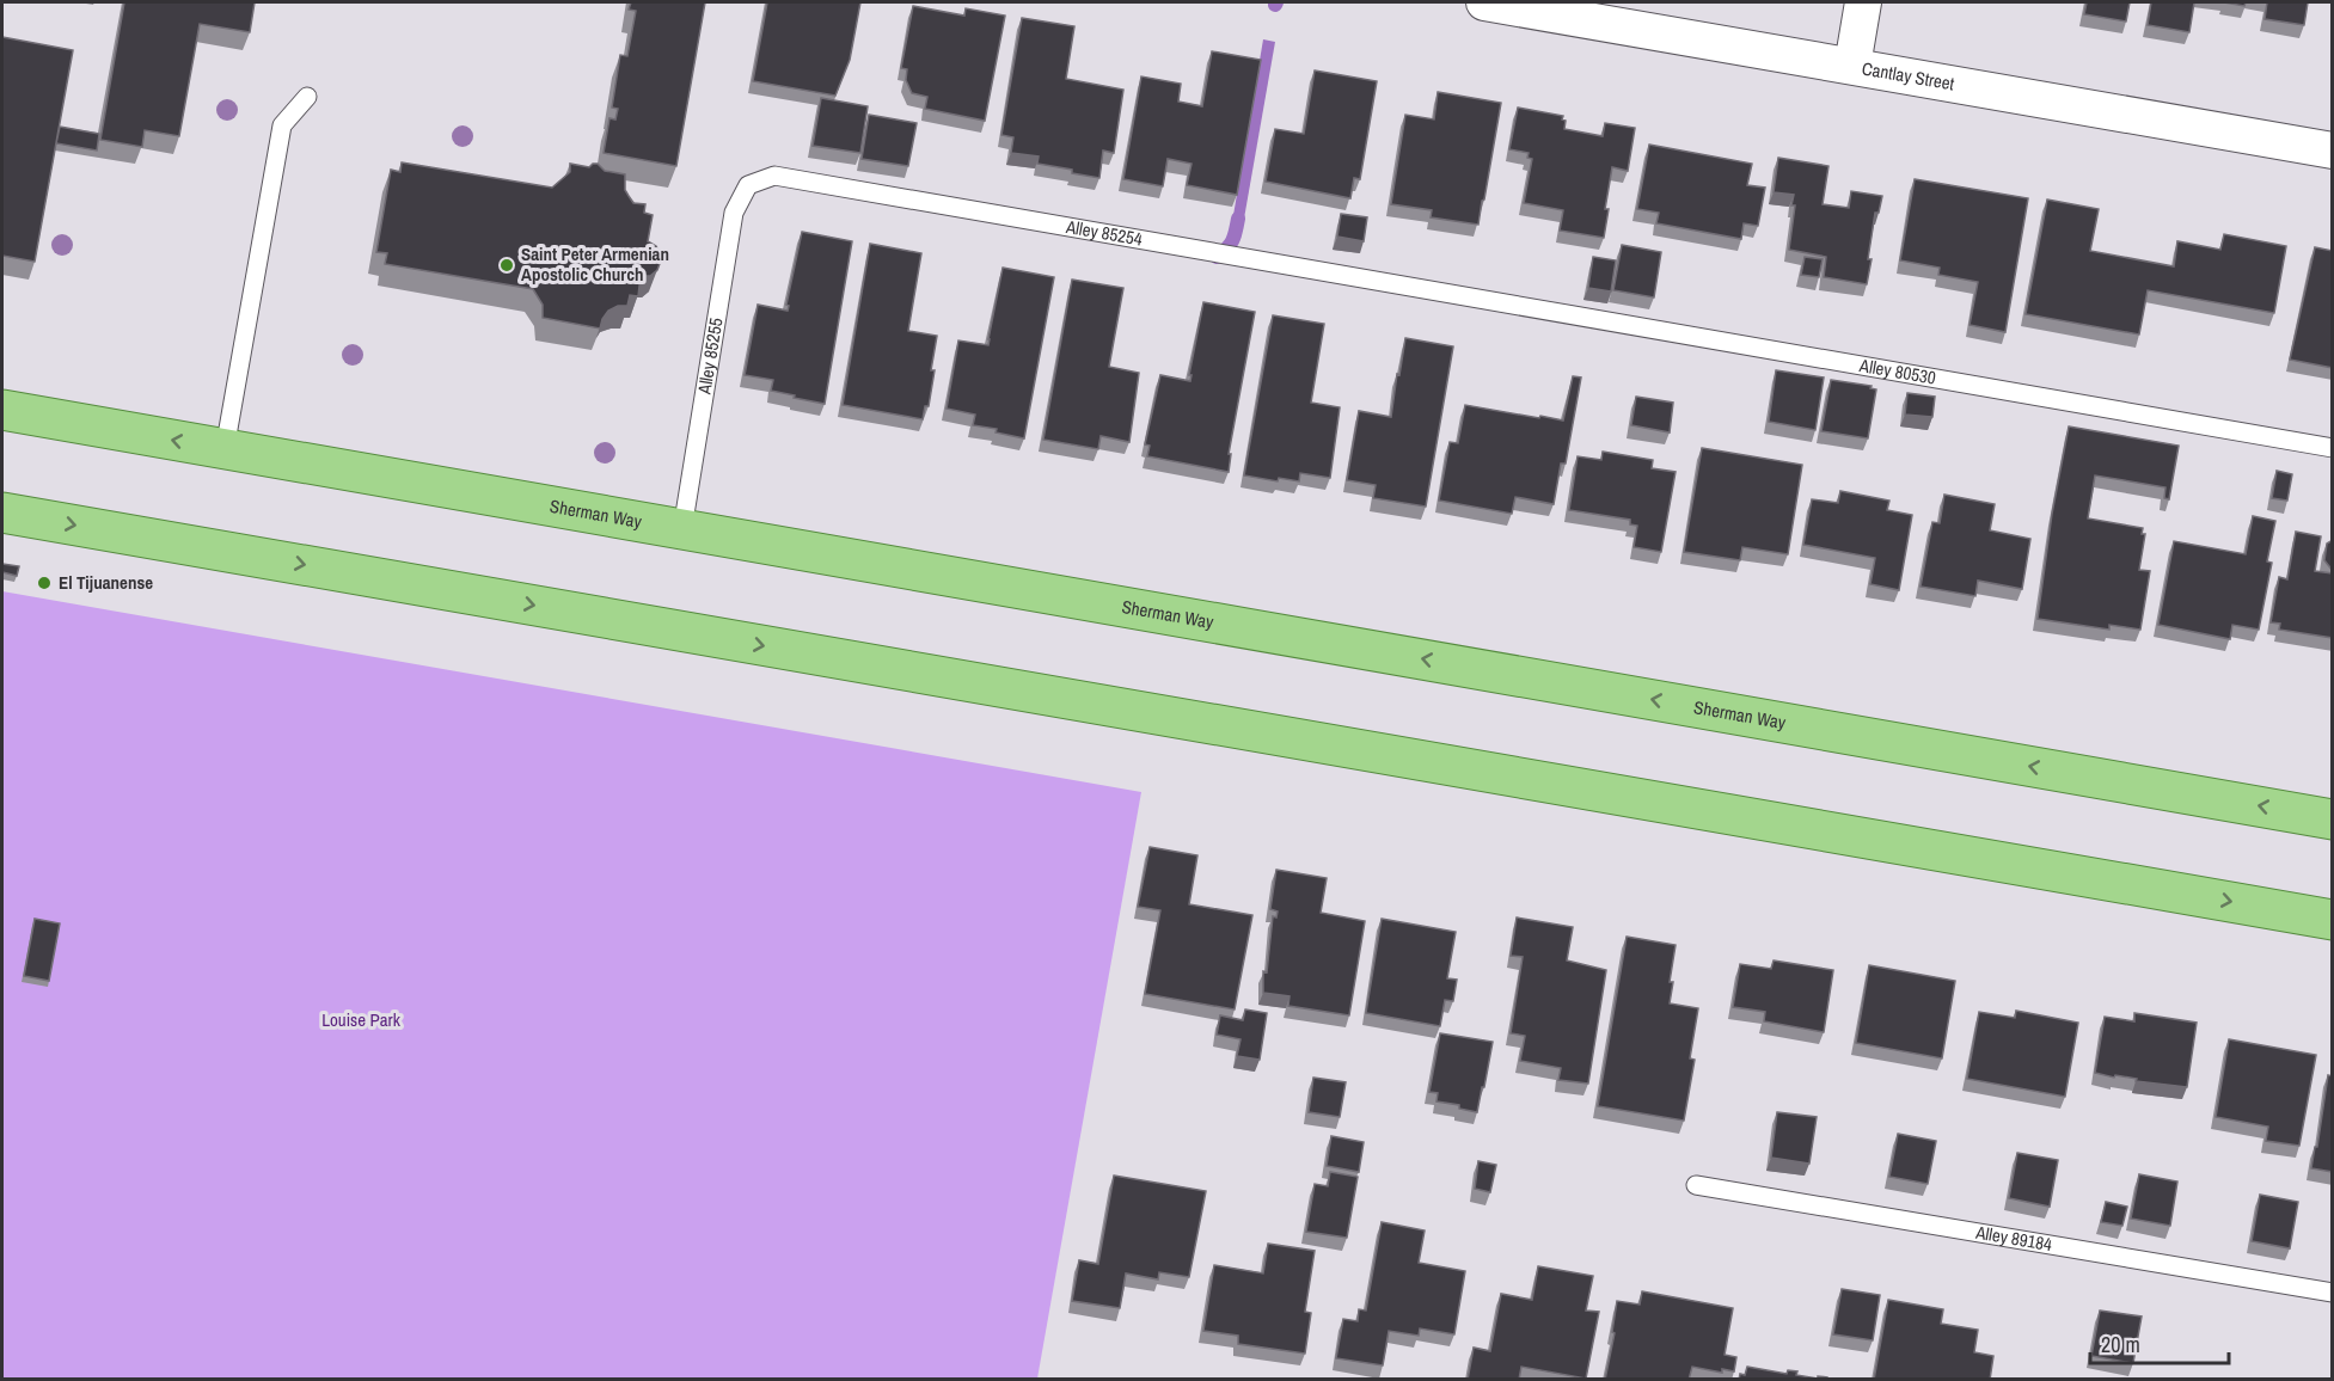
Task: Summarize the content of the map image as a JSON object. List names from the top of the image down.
{
  "streets": {
    "main road": ["Sherman Way"],
    "street": ["Cantlay Street"],
    "lane": [
      "Alley 85254",
      "Alley 85255",
      "Alley 80530",
      "Alley 89184"
    ]
  },
  "crossings": [
    ["Alley 85254", "Alley 85255"],
    ["Alley 85254", "Alley 80530"],
    ["Alley 85255", "Sherman Way"]
  ],
  "parks": ["Louise Park"],
  "places": ["Saint Peter Armenian Apostolic Church", "El Tijuanense"],
  "scale_bar": "20 m"
}
